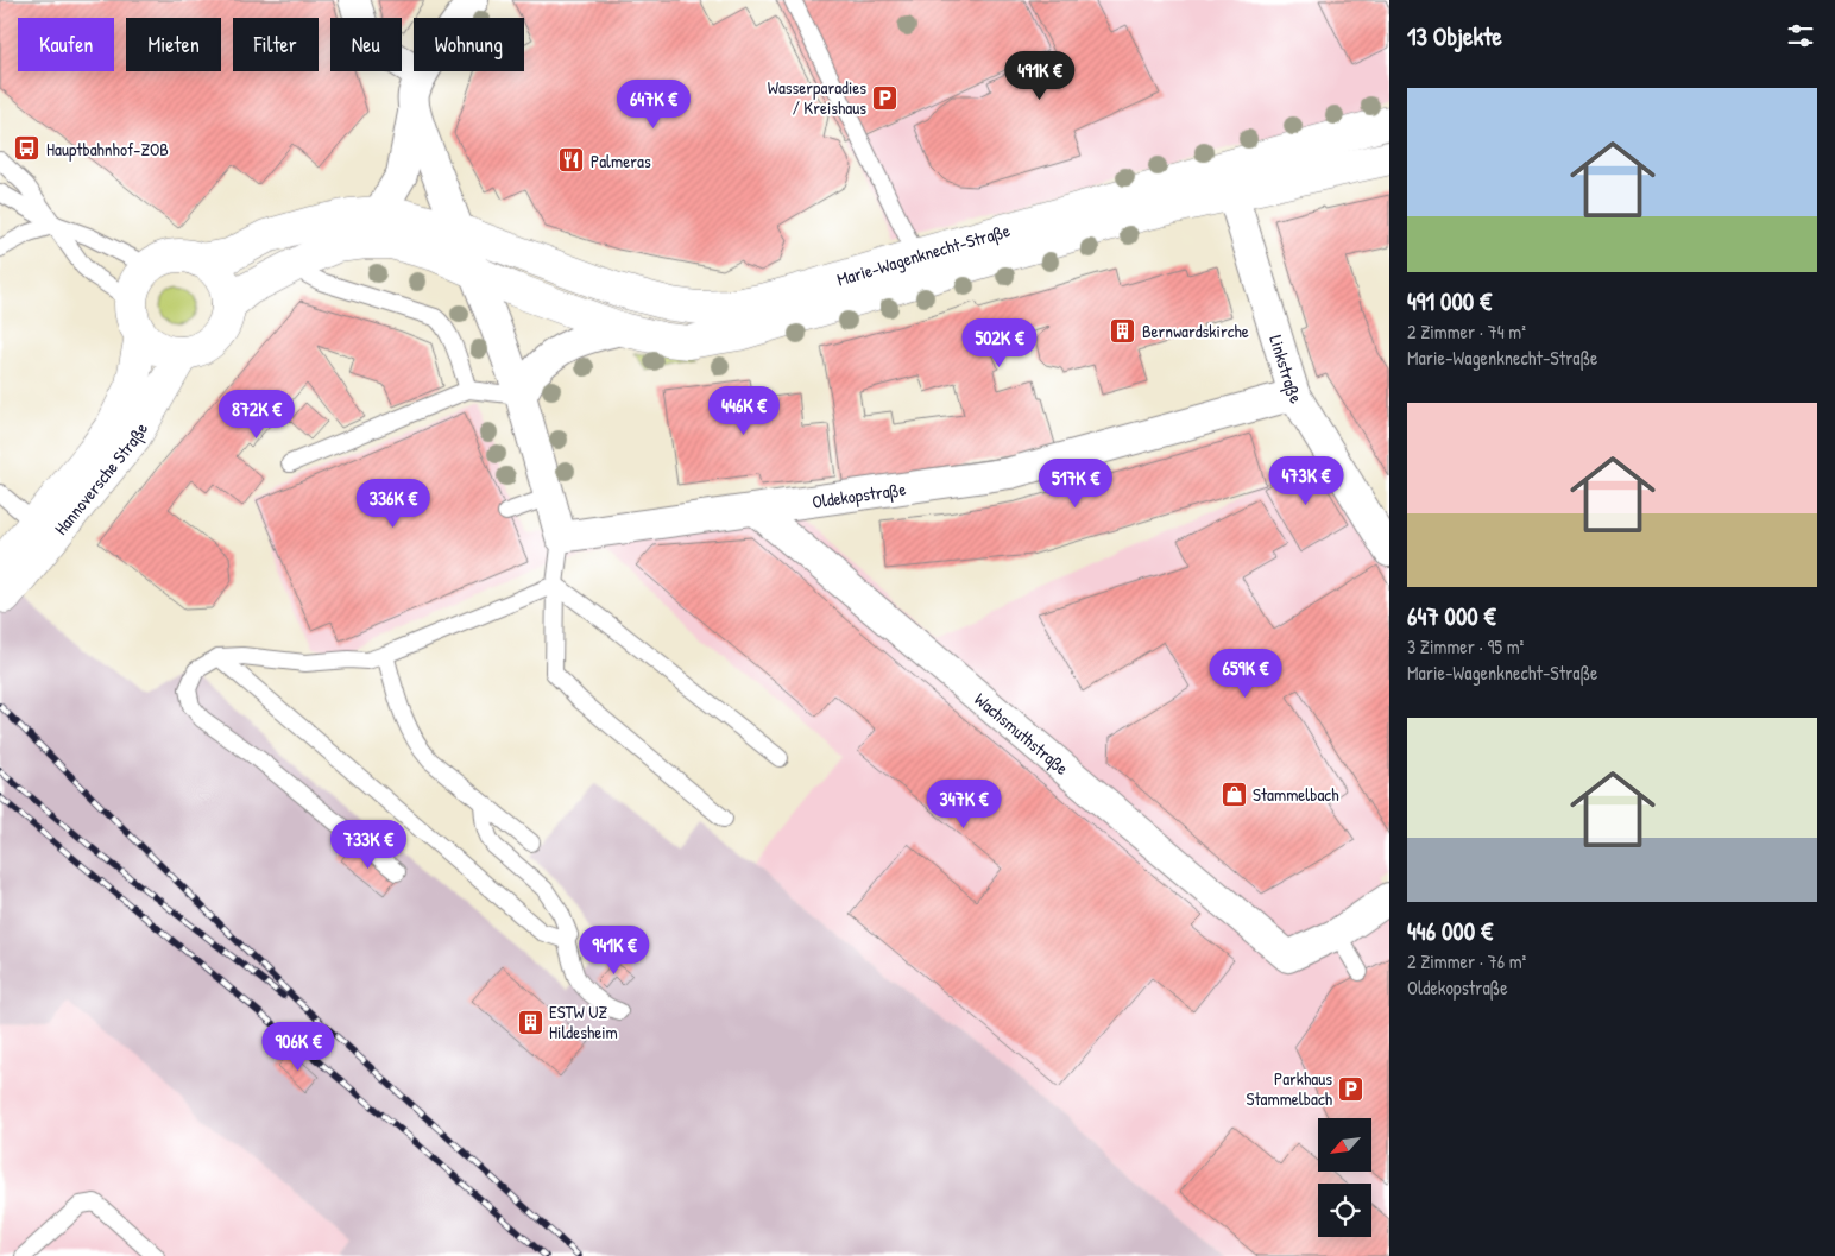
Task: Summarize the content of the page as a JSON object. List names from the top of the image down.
{
  "streets": {
    "street": [
      "Marie-Wagenknecht-Straße",
      "Linkstraße",
      "Hannoversche Straße",
      "Oldekopstraße",
      "Wachsmuthstraße"
    ]
  },
  "crossings": [
    ["Marie-Wagenknecht-Straße", "Linkstraße"],
    ["Linkstraße", "Oldekopstraße"],
    ["Oldekopstraße", "Wachsmuthstraße"]
  ],
  "places": {
    "parking": ["Wasserparadies / Kreishaus", "Parkhaus Stammelbach"],
    "bus stop": ["Hauptbahnhof-ZOB"],
    "restaurant": ["Palmeras"],
    "building": ["Bernwardskirche", "ESTW UZ Hildesheim"],
    "shop": ["Stammelbach"]
  },
  "north": "bottom left",
  "page": {
    "heading": "13 Objekte",
    "chip": [
      "Kaufen",
      "Mieten",
      "Filter",
      "Neu",
      "Wohnung"
    ],
    "price": [
      "491K €",
      "647K €",
      "502K €",
      "446K €",
      "872K €",
      "473K €",
      "517K €",
      "336K €",
      "659K €",
      "347K €",
      "733K €",
      "941K €",
      "906K €"
    ],
    "list": [
      {
        "name": "491 000 €",
        "note": "2 Zimmer · 74 m² · Marie-Wagenknecht-Straße"
      },
      {
        "name": "647 000 €",
        "note": "3 Zimmer · 95 m² · Marie-Wagenknecht-Straße"
      },
      {
        "name": "446 000 €",
        "note": "2 Zimmer · 76 m² · Oldekopstraße"
      }
    ]
  }
}
